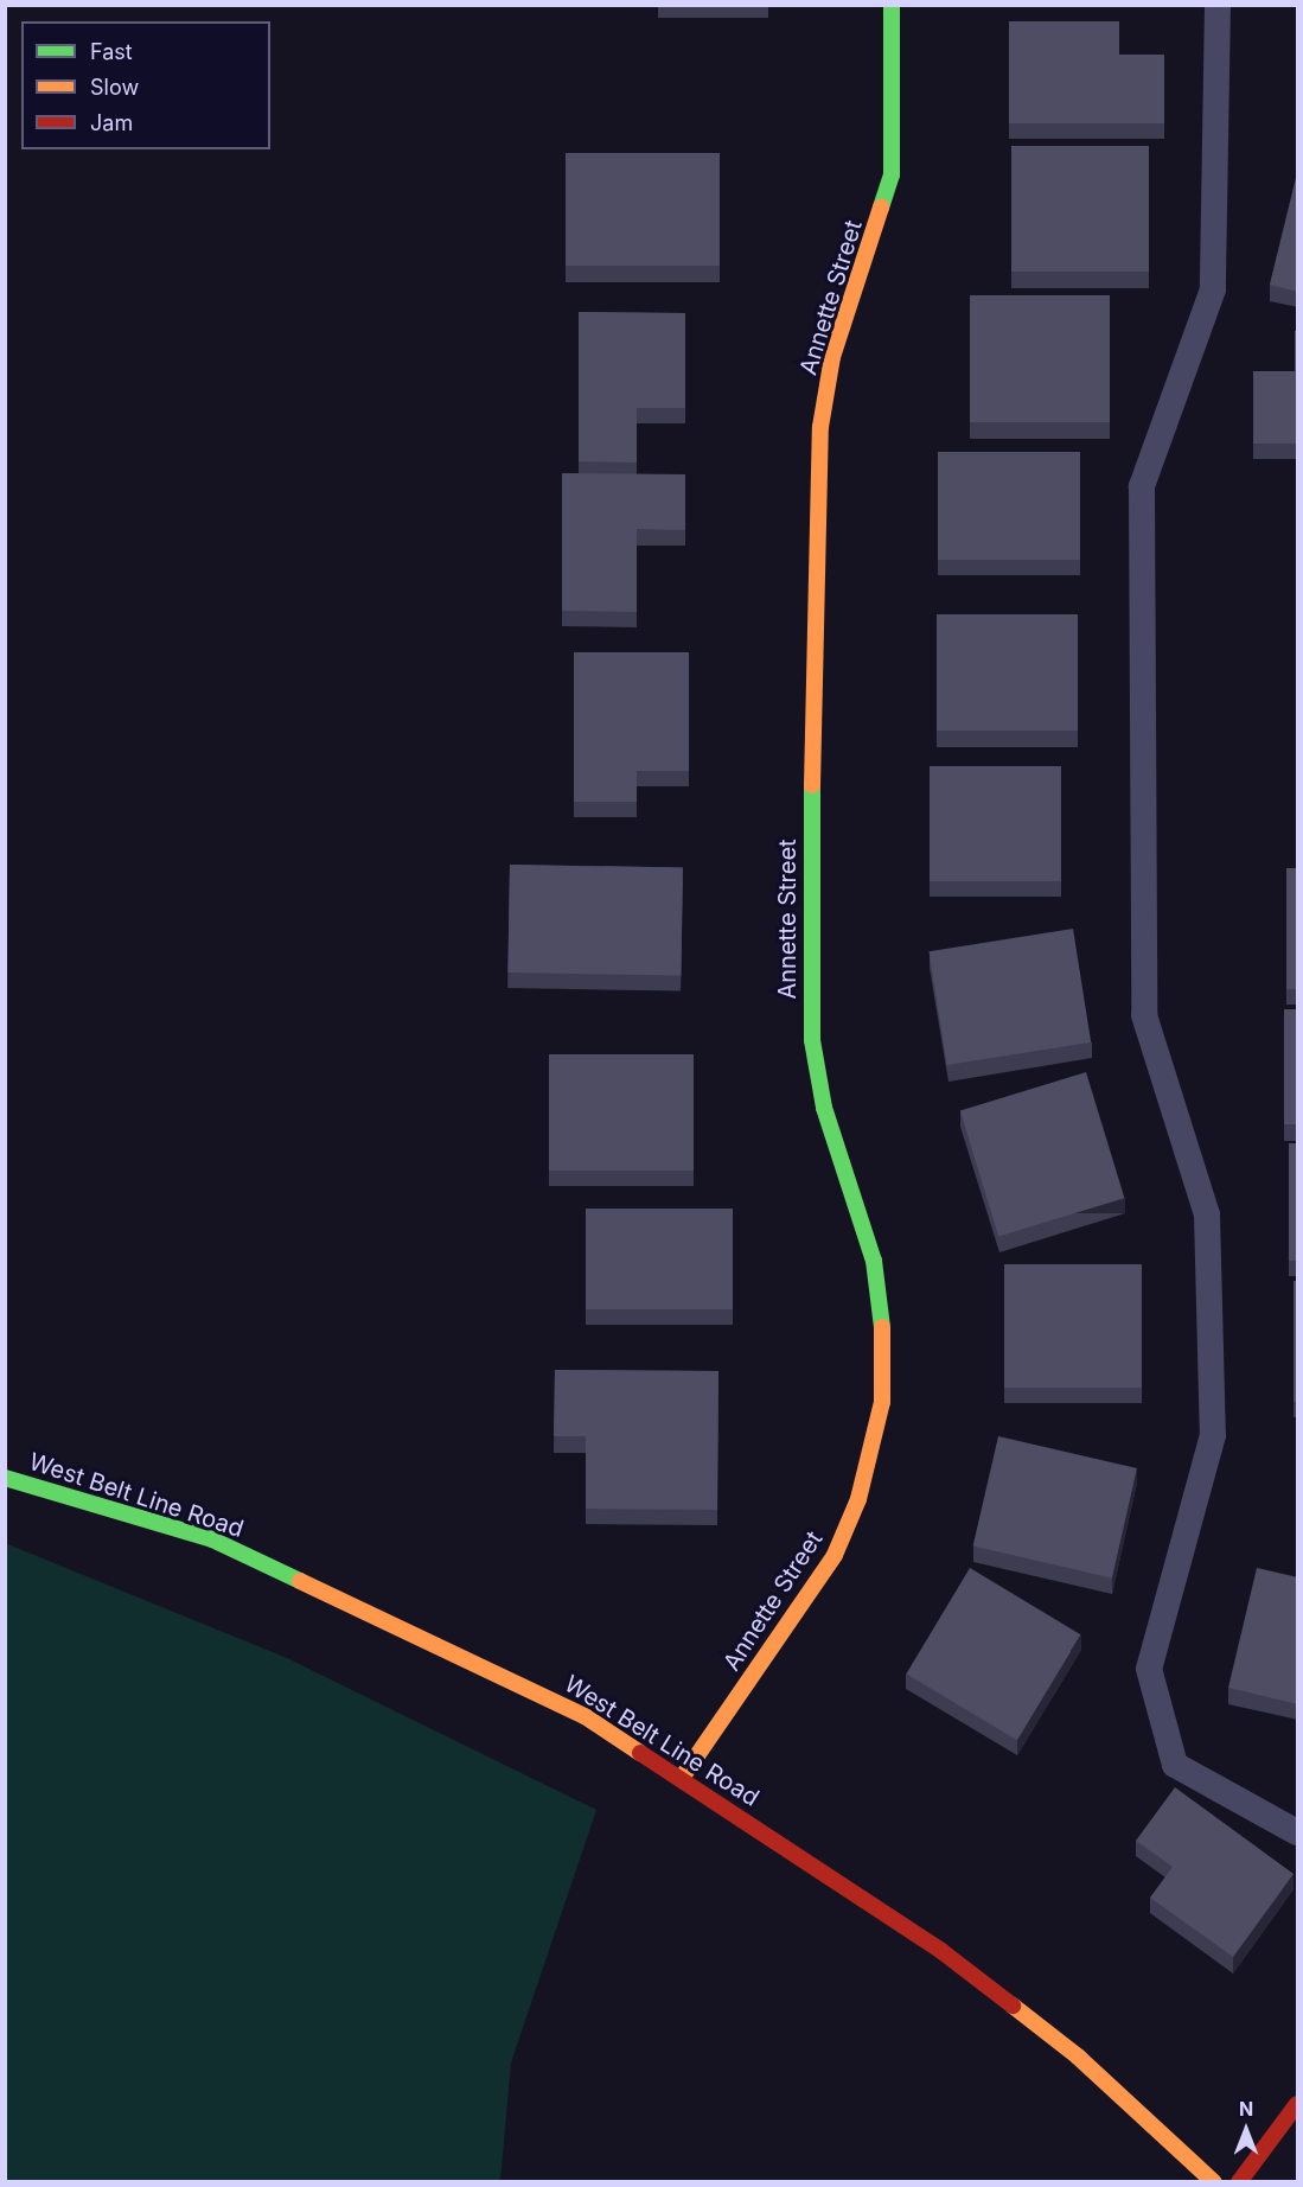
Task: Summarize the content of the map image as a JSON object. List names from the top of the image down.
{
  "streets": {
    "street": ["Annette Street", "West Belt Line Road"]
  },
  "crossings": [
    ["Annette Street", "West Belt Line Road"]
  ],
  "legend": ["Fast", "Slow", "Jam"],
  "north": "top"
}
